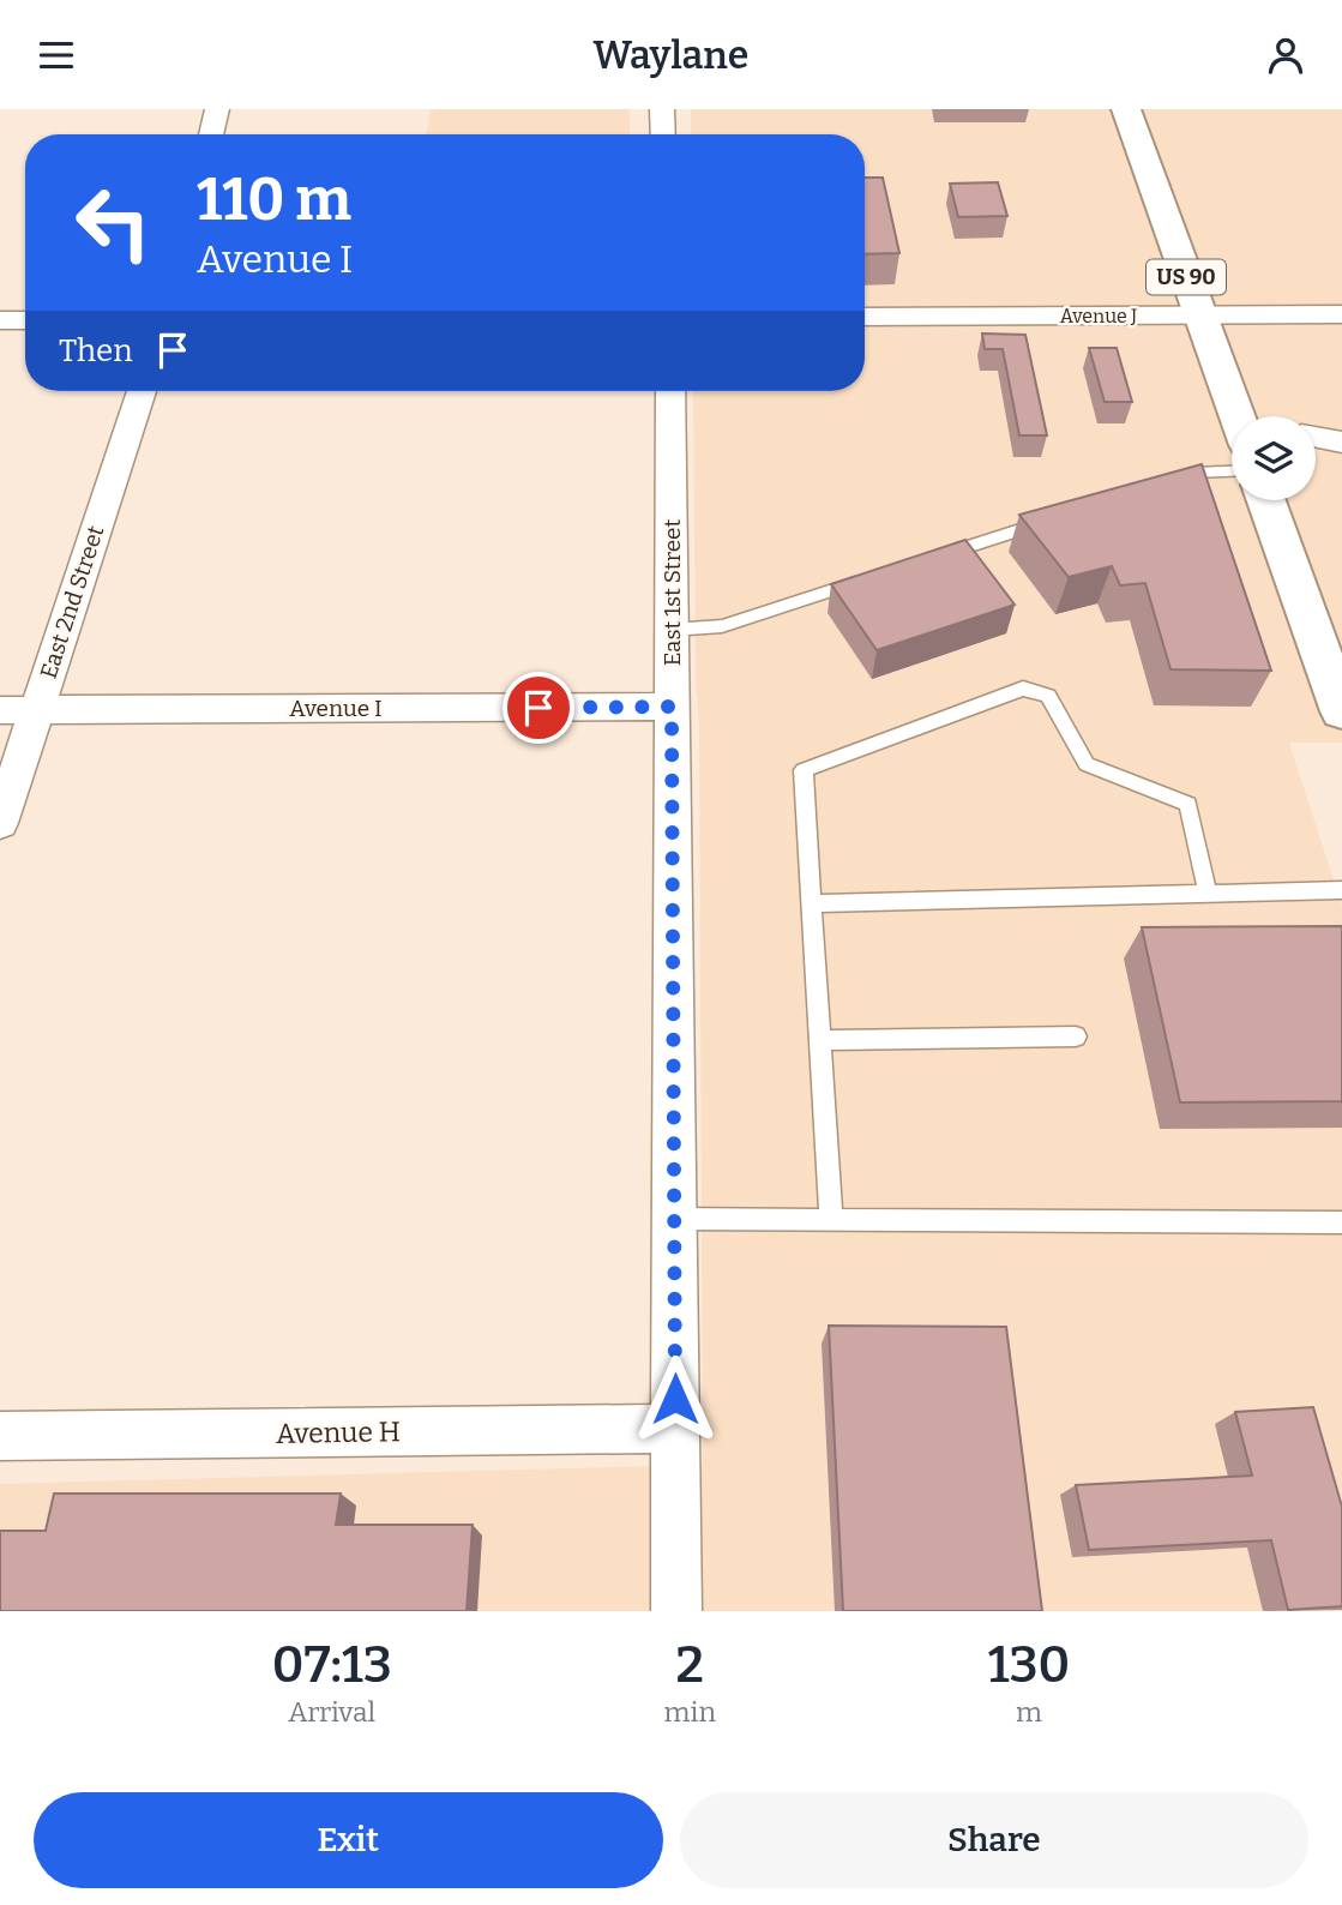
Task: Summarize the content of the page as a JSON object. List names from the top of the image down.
{
  "streets": {
    "highway": ["US 90"],
    "street": [
      "Avenue J",
      "East 1st Street",
      "East 2nd Street",
      "Avenue I",
      "Avenue H"
    ]
  },
  "crossings": [
    ["US 90", "Avenue J"],
    ["East 1st Street", "Avenue I"],
    ["East 1st Street", "Avenue H"],
    ["East 2nd Street", "Avenue I"]
  ],
  "page": {
    "header": "Waylane",
    "turn": ["110 m", "Avenue I"],
    "then": "Then",
    "eta": [
      "07:13",
      "Arrival",
      "2",
      "min",
      "130",
      "m"
    ],
    "buttons": ["Exit", "Share"]
  }
}
